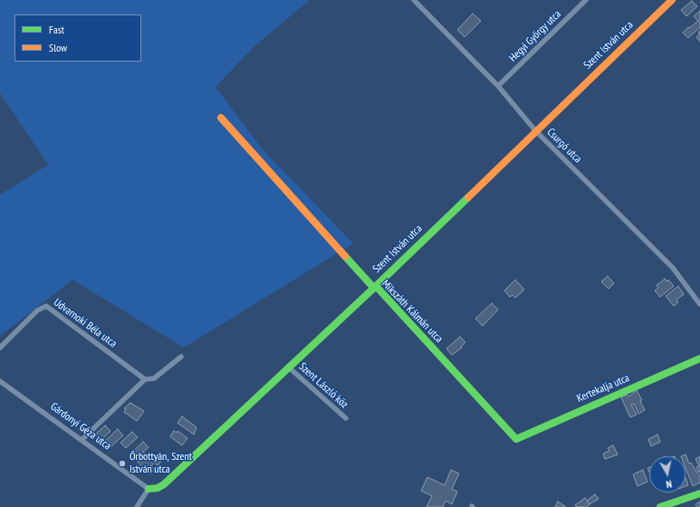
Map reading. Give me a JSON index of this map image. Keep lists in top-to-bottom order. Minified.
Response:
{"streets":{"street":["Hegyi György utca","Szent István utca","Csurgó utca","Mikszáth Kálmán utca","Udvarnoki Béla utca","Szent László köz","Kertekalja utca","Gárdonyi Géza utca"]},"crossings":[["Hegyi György utca","Csurgó utca"],["Szent István utca","Csurgó utca"],["Szent István utca","Mikszáth Kálmán utca"],["Szent István utca","Szent László köz"],["Szent István utca","Gárdonyi Géza utca"],["Mikszáth Kálmán utca","Kertekalja utca"]],"places":["Őrbottyán, Szent István utca"],"legend":["Fast","Slow"],"north":"bottom"}
